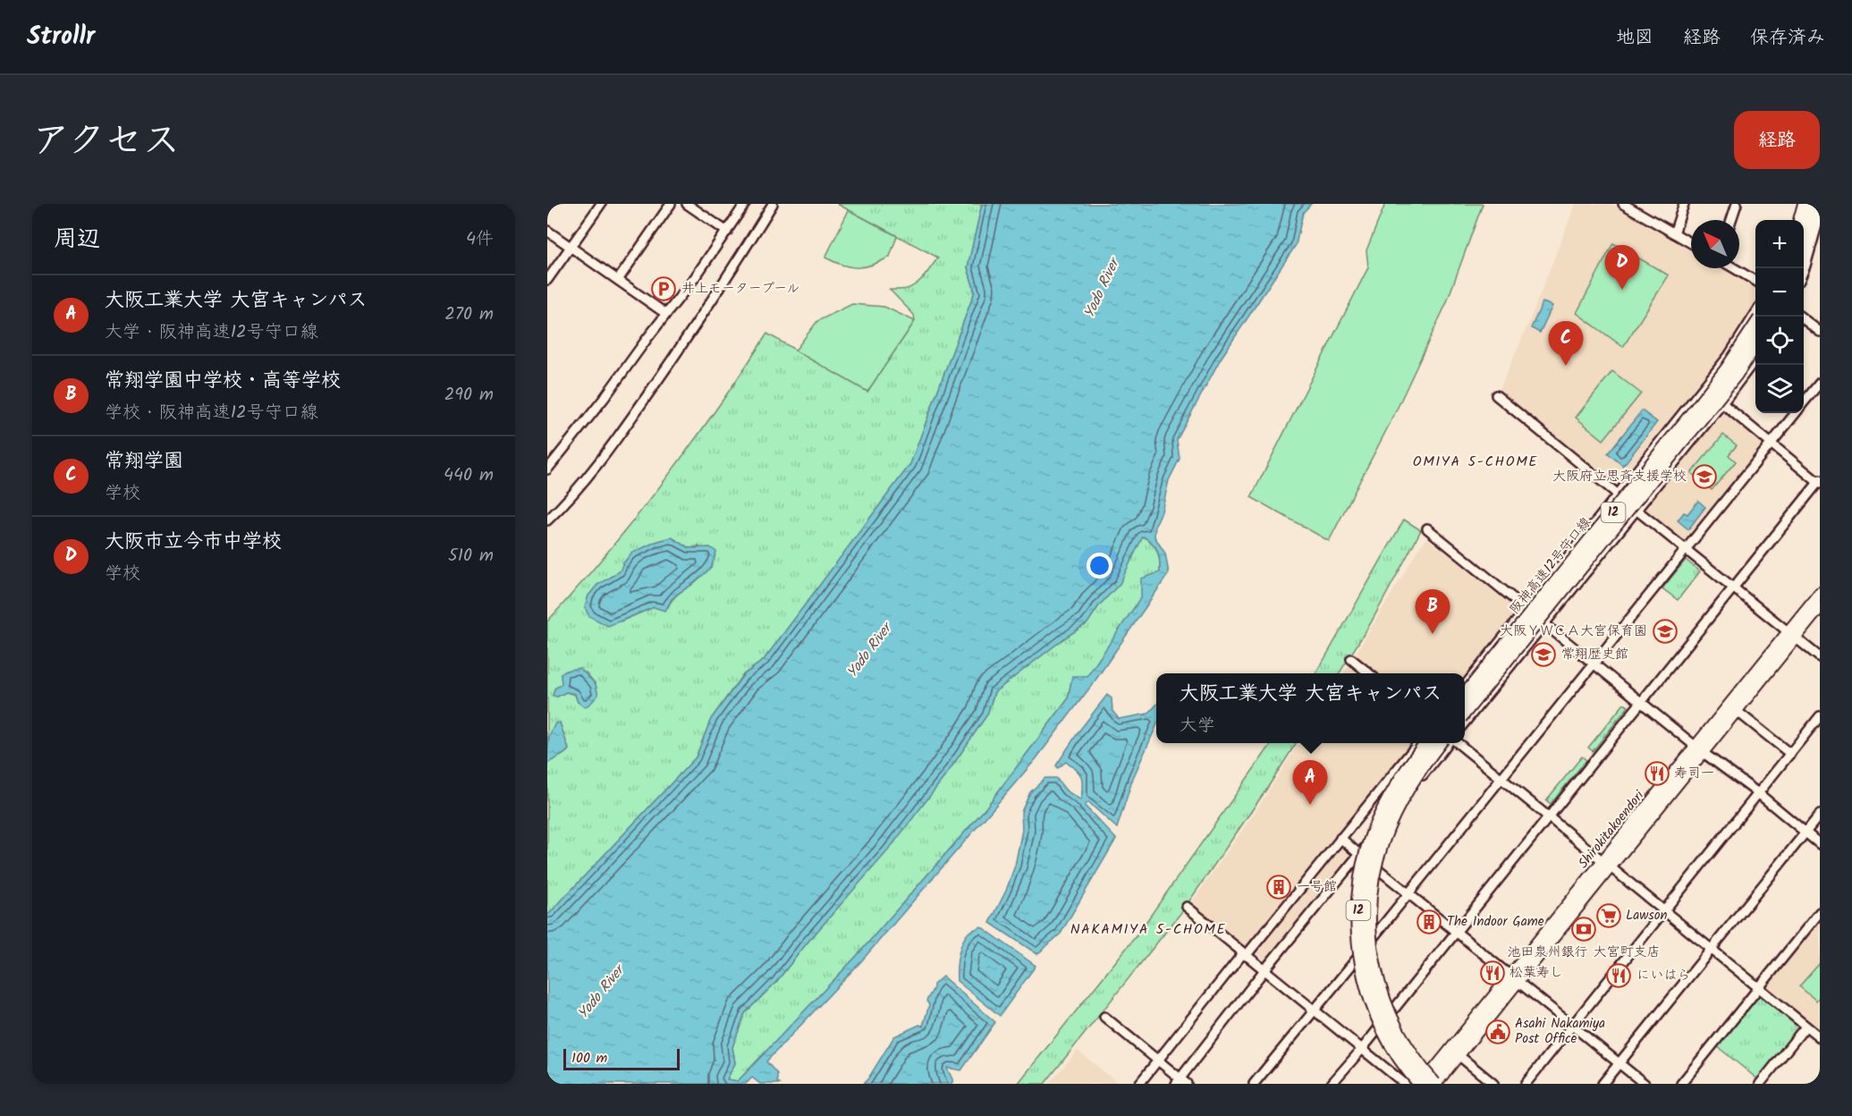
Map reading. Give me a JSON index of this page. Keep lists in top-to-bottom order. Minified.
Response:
{"streets":{"highway":["12","阪神高速12号守口線"],"main road":["Shirokitakoendori"]},"crossings":[["12","Shirokitakoendori"]],"districts":["OMIYA 5-CHOME","NAKAMIYA 5-CHOME"],"water":["Yodo River"],"places":{"parking":["井上モータープール"],"school or university":["大阪府立思斉支援学校","大阪ＹＷＣＡ大宮保育園","常翔歴史館"],"restaurant":["寿司一","松葉寿し","にいはら"],"building":["一号館","The Indoor Game"],"supermarket":["Lawson"],"bank":["池田泉州銀行 大宮町支店"],"public building":["Asahi Nakamiya Post Office"]},"scale_bar":"100 m","north":"top left","page":{"header":"Strollr","nav":["地図","経路","保存済み"],"title":"アクセス","buttons":"経路","heading":["周辺","4件"],"map_buttons":["+","−"],"pins":["D","C","B","A"],"list":[{"mark":"A","name":"大阪工業大学 大宮キャンパス","note":"大学 · 阪神高速12号守口線","value":"270 m"},{"mark":"B","name":"常翔学園中学校・高等学校","note":"学校 · 阪神高速12号守口線","value":"290 m"},{"mark":"C","name":"常翔学園","note":"学校","value":"440 m"},{"mark":"D","name":"大阪市立今市中学校","note":"学校","value":"510 m"}],"popup":["大阪工業大学 大宮キャンパス","大学"],"scale":"100 m"}}
